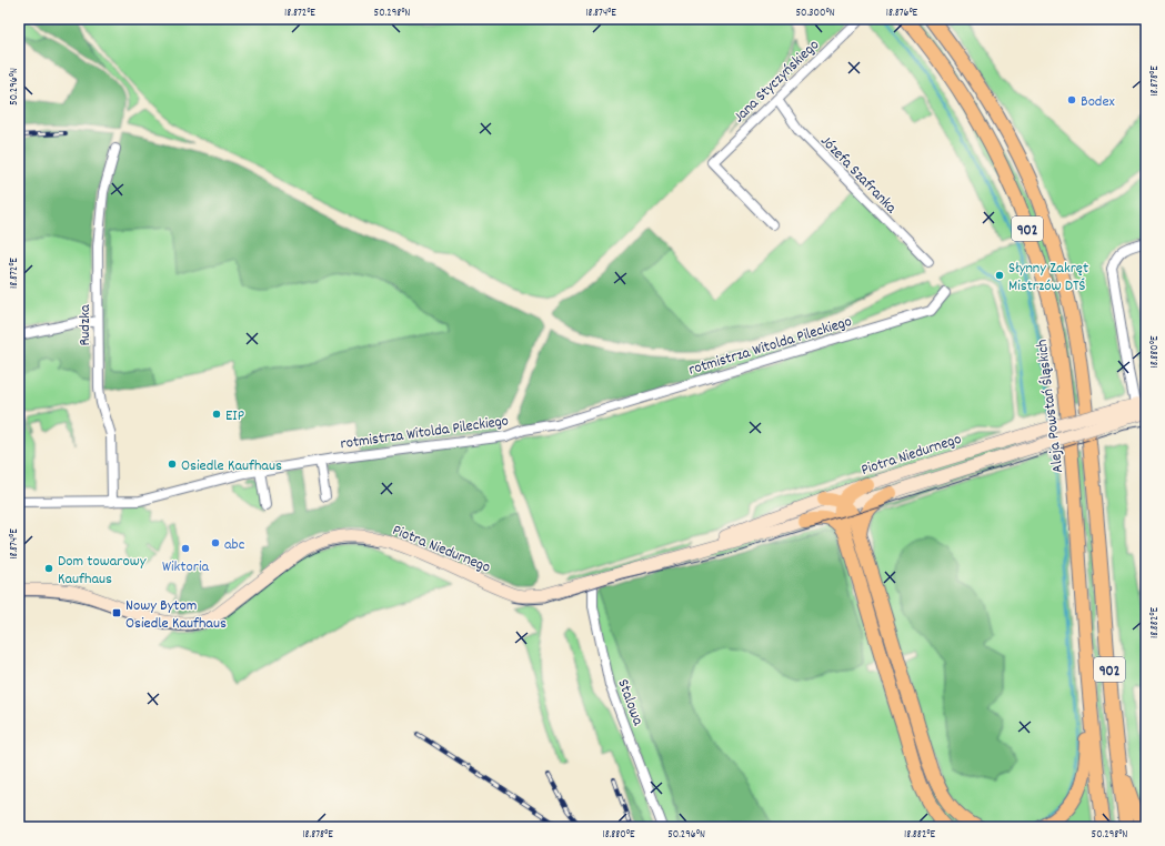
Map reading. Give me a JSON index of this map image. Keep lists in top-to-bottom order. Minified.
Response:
{"streets":{"main road":["902","Aleja Powstań Śląskich"],"street":["Jana Styczyńskiego","Józefa Szafranka","Rudzka","rotmistrza Witolda Pileckiego","Piotra Niedurnego","Stalowa"]},"crossings":[["Jana Styczyńskiego","Józefa Szafranka"],["Rudzka","rotmistrza Witolda Pileckiego"],["Piotra Niedurnego","Stalowa"]],"places":{"other":["Bodex","Słynny Zakręt Mistrzów DTŚ","EIP","Osiedle Kaufhaus","abc","Wiktoria","Dom towarowy Kaufhaus"],"transit":["Nowy Bytom Osiedle Kaufhaus"]},"coordinates":["18.872°E","50.298°N","18.874°E","50.300°N","18.876°E","18.878°E","50.296°N","18.880°E","18.882°E"]}
